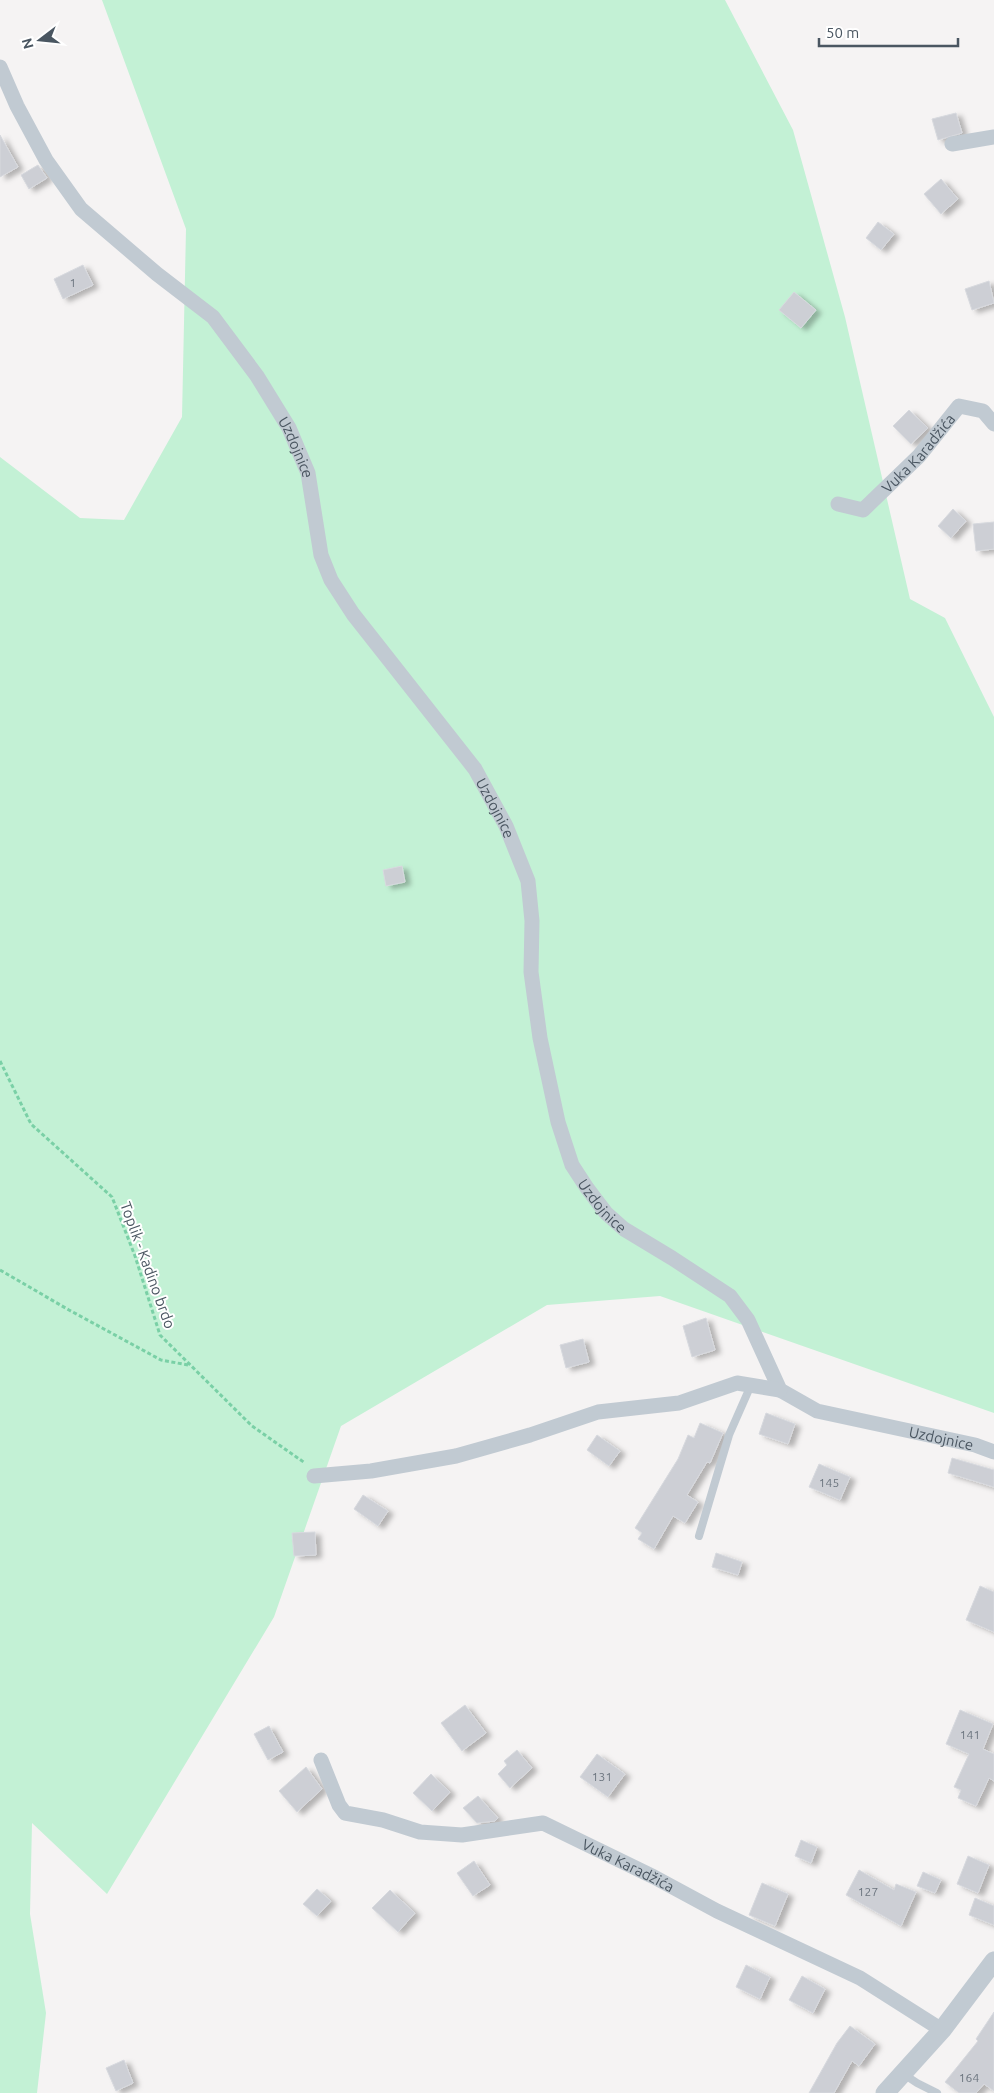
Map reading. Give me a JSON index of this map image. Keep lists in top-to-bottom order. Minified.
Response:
{"streets":{"street":["Uzdojnice","Vuka Karadžića"],"path":["Toplik - Kadino brdo"]},"house_numbers":["1","145","141","131","127","164"],"scale_bar":"50 m","north":"left"}
